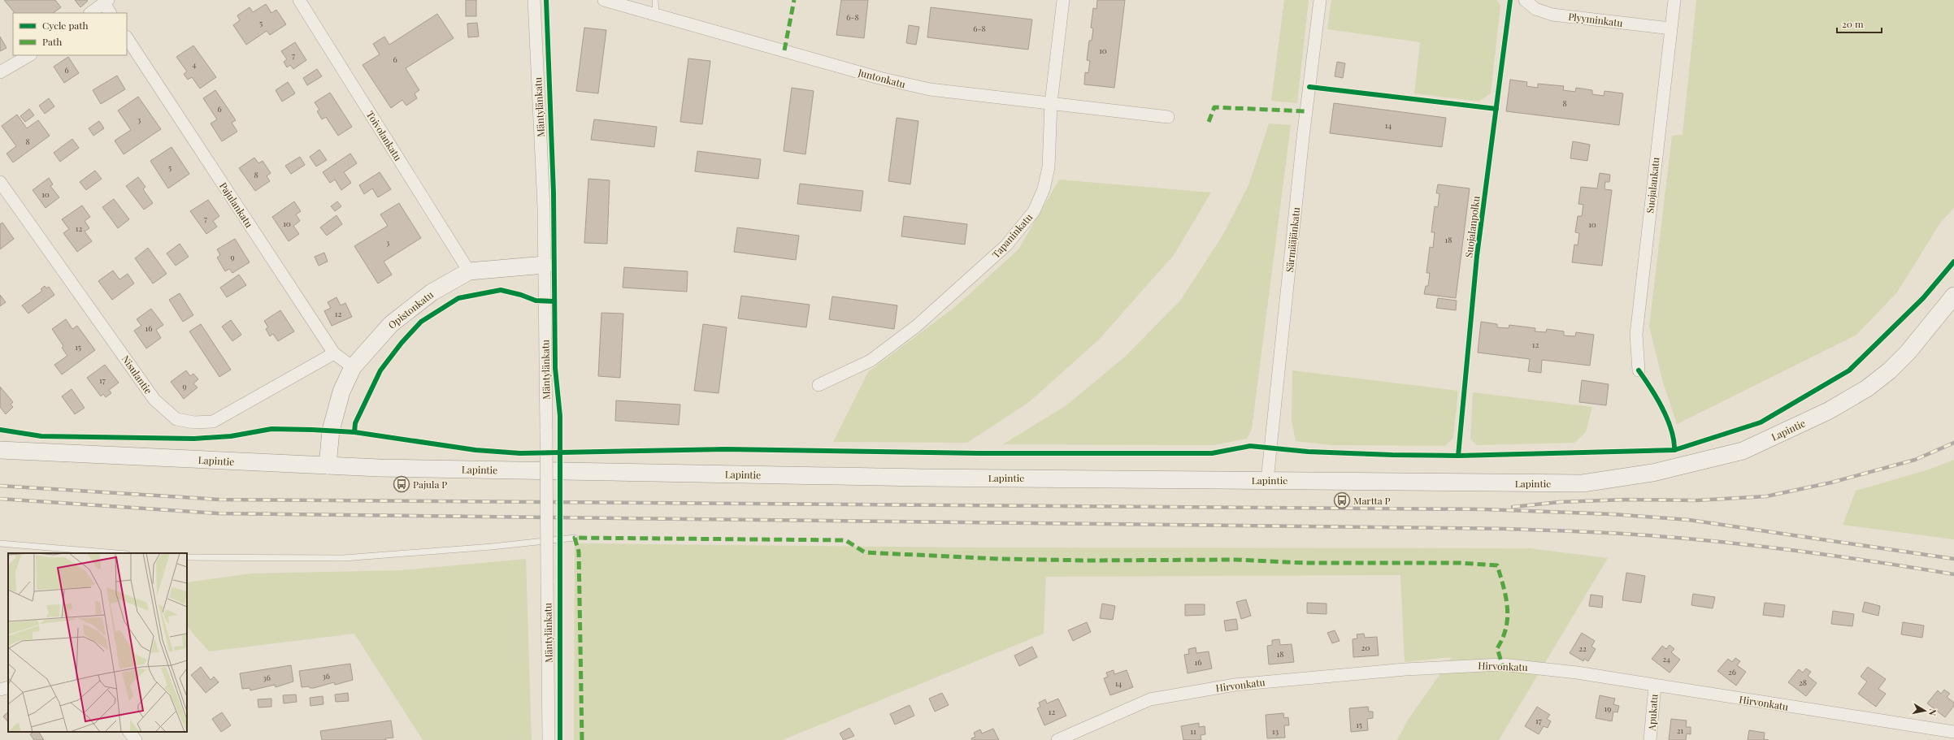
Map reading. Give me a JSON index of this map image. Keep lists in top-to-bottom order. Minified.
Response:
{"streets":{"main road":["Opistonkatu","Lapintie"],"street":["Plyyminkatu","Juntonkatu","Mäntylänkatu","Toivolankatu","Suojalankatu","Pajulankatu","Tapaninkatu","Särmääjänkatu","Nisulantie","Hirvonkatu","Apukatu"],"cycle path":["Suojalanpolku"]},"crossings":[["Plyyminkatu","Suojalankatu"],["Juntonkatu","Tapaninkatu"],["Mäntylänkatu","Opistonkatu"],["Toivolankatu","Opistonkatu"],["Pajulankatu","Opistonkatu"],["Pajulankatu","Nisulantie"],["Särmääjänkatu","Lapintie"],["Opistonkatu","Lapintie"],["Hirvonkatu","Apukatu"]],"places":{"bus stop":["Pajula P","Martta P"]},"house_numbers":["6-8","5","6-8","10","7","6","4","6","8","6","3","14","8","5","8","10","7","10","10","12","18","3","9","12","16","12","15","17","9","20","22","18","24","16","26","36","36","28","14","19","12","17","15","21","11","13"],"legend":["Cycle path","Path"],"scale_bar":"20 m","north":"right"}
